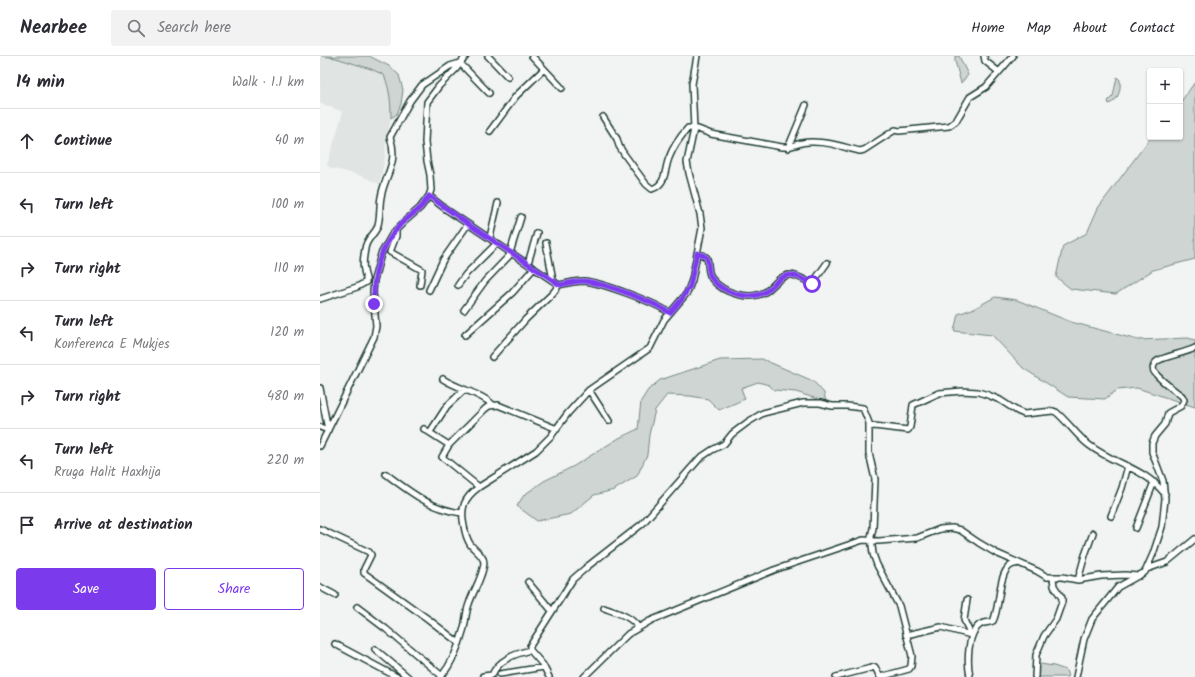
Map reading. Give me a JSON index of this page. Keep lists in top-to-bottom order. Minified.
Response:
{"page":{"header":"Nearbee","search":"Search here","nav":["Home","Map","About","Contact"],"heading":["14 min","Walk · 1.1 km"],"map_buttons":["+","−"],"list":[["Continue","40 m"],["Turn left","100 m"],["Turn right","110 m"],["Turn left","Konferenca E Mukjes","120 m"],["Turn right","480 m"],["Turn left","Rruga Halit Haxhija","220 m"],"Arrive at destination"],"buttons":["Save","Share"]}}
